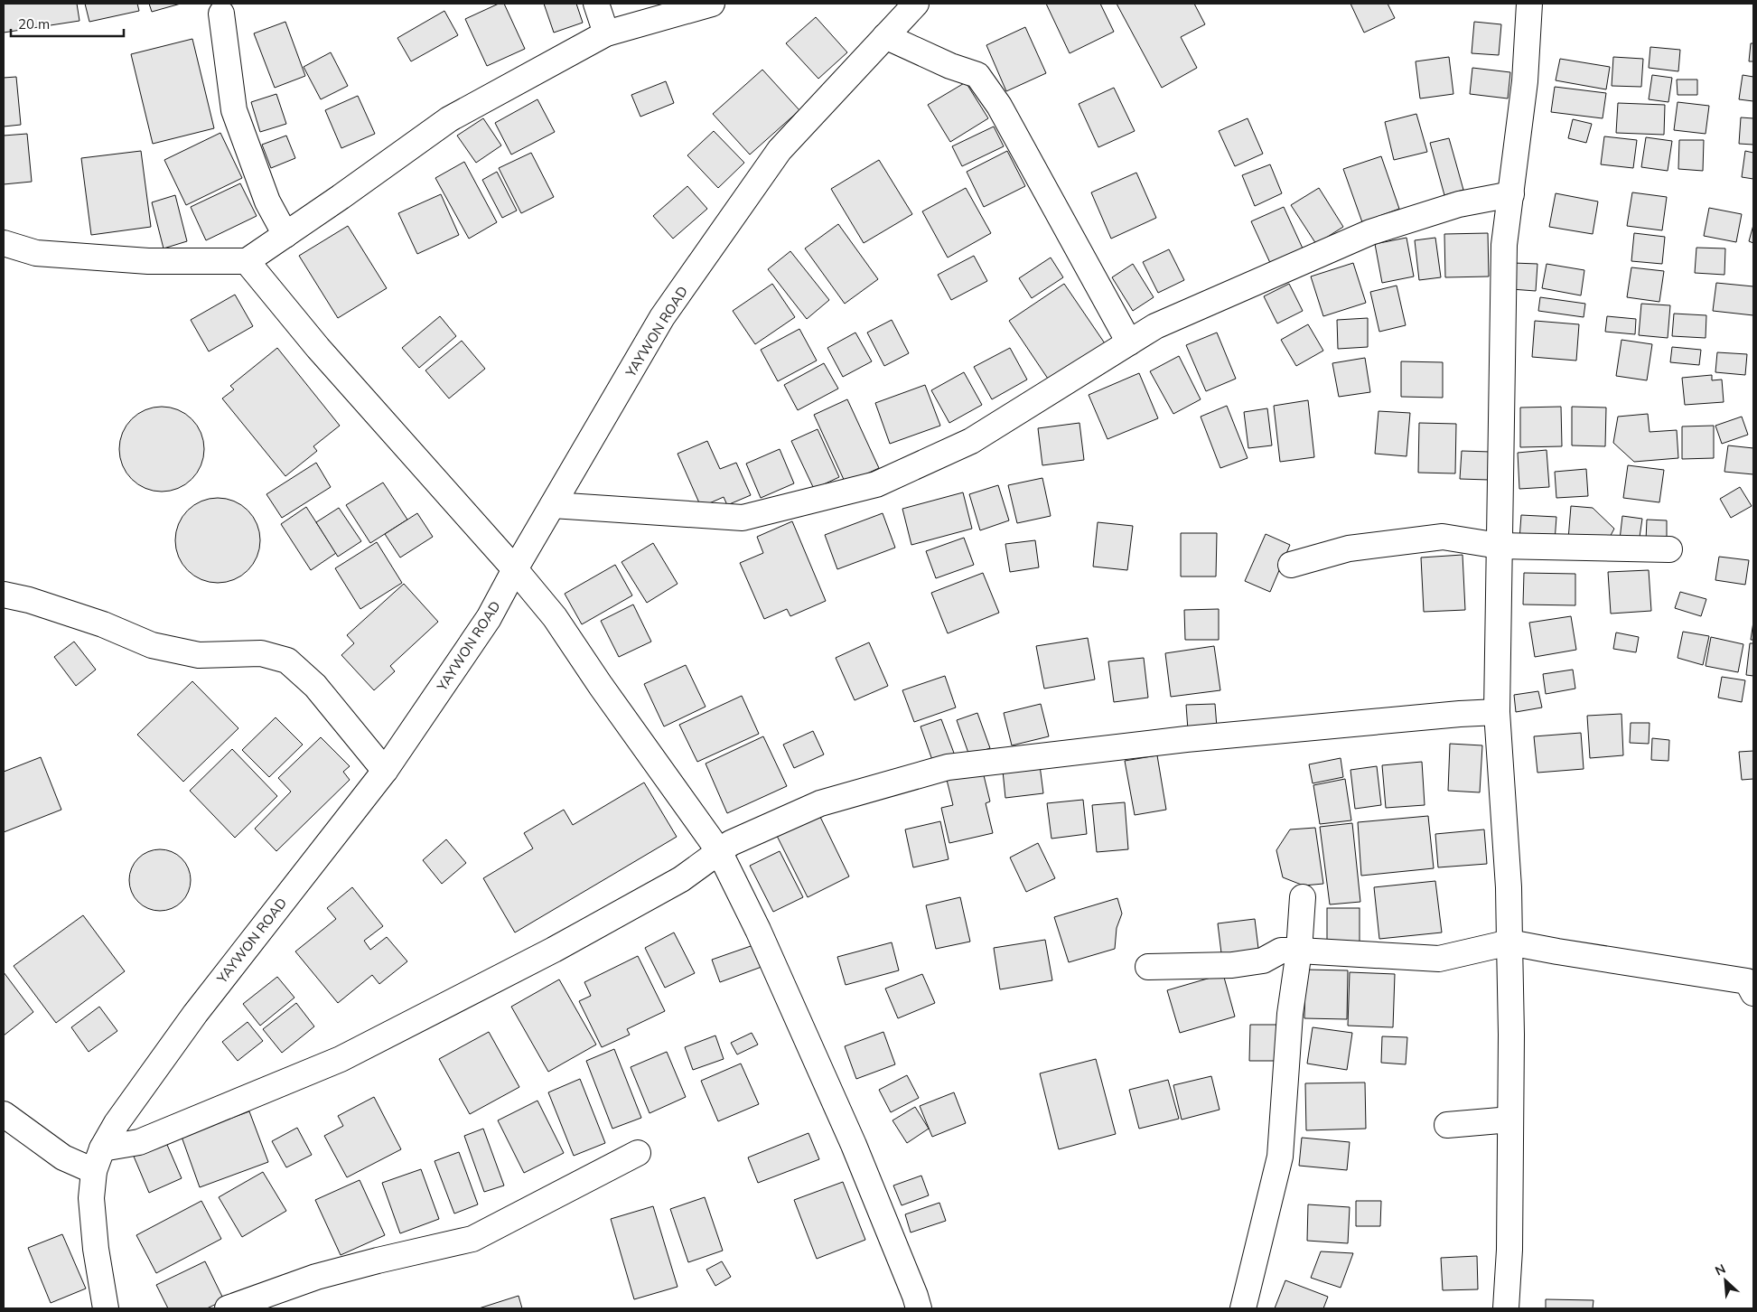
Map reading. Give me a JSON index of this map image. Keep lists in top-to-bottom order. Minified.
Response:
{"streets":{"street":["YAYWON ROAD"]},"scale_bar":"20 m","north":"top left"}
